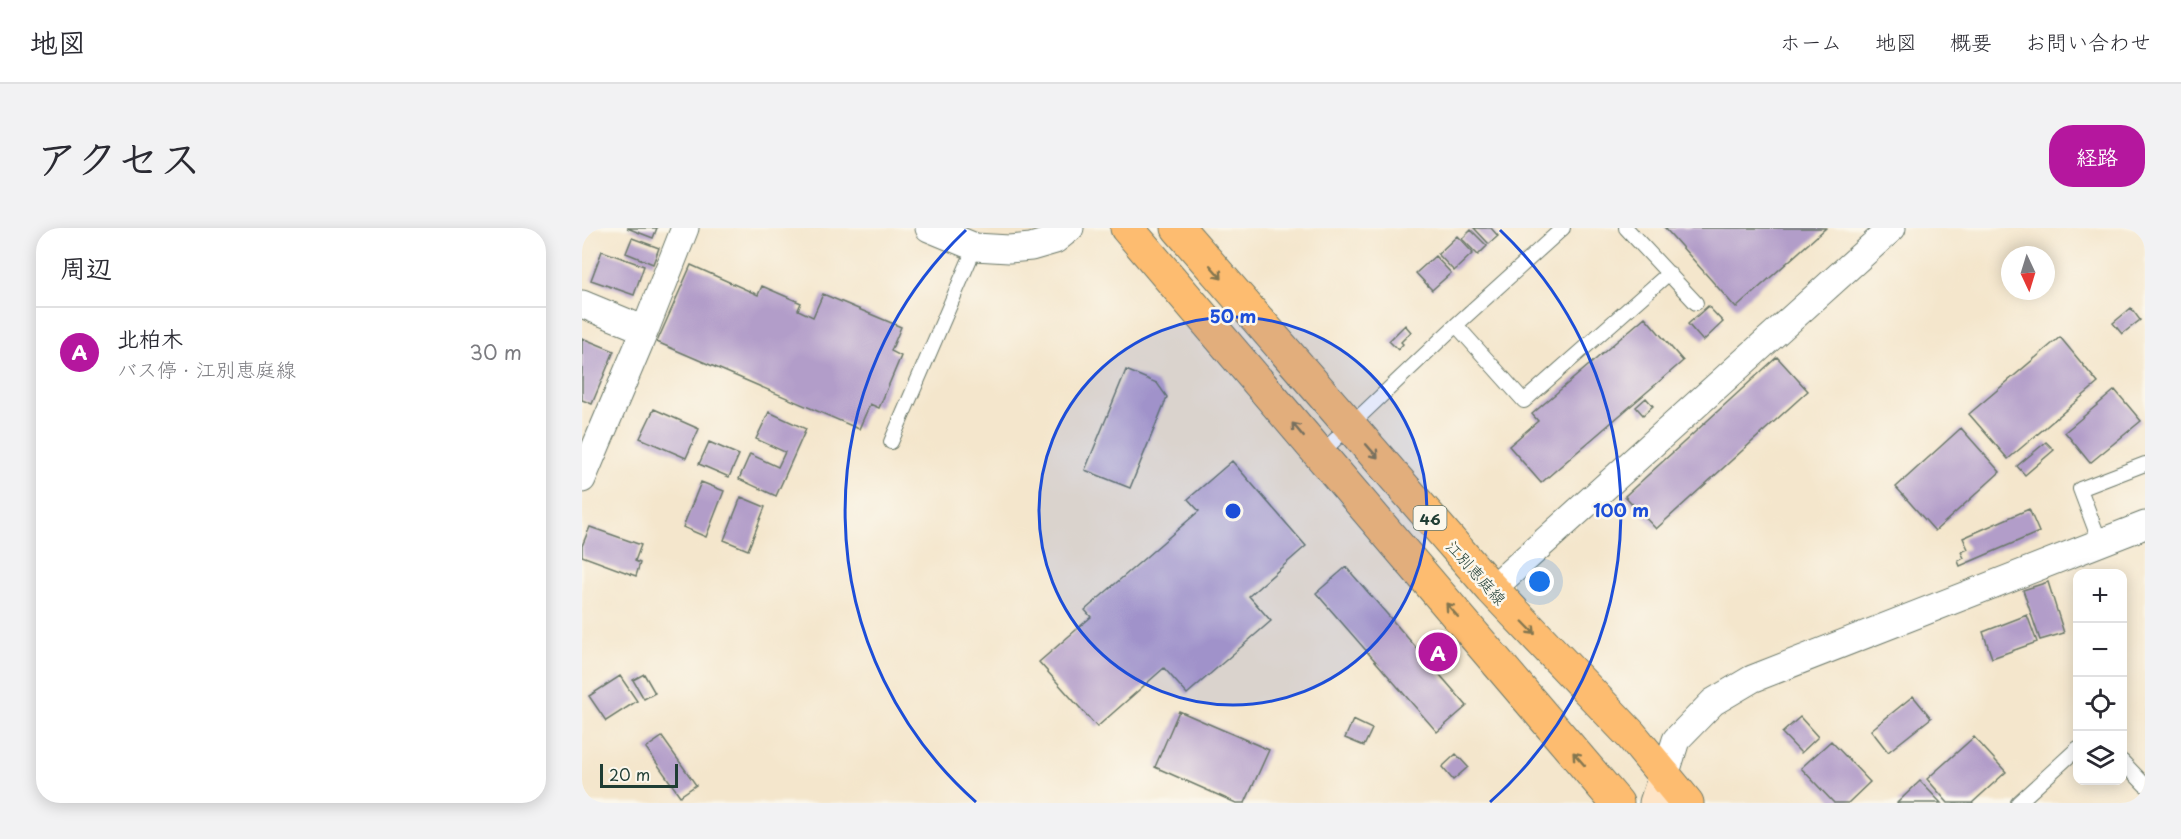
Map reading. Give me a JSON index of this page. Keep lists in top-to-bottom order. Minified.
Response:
{"streets":{"main road":["46","江別恵庭線"]},"scale_bar":"20 m","north":"bottom","page":{"header":"地図","nav":["ホーム","地図","概要","お問い合わせ"],"title":"アクセス","buttons":"経路","heading":"周辺","list":[{"mark":"A","name":"北柏木","note":"バス停 · 江別恵庭線","value":"30 m"}],"map_buttons":["+","−"],"pins":"A","scale":"20 m"},"rings":["50 m","100 m"]}
